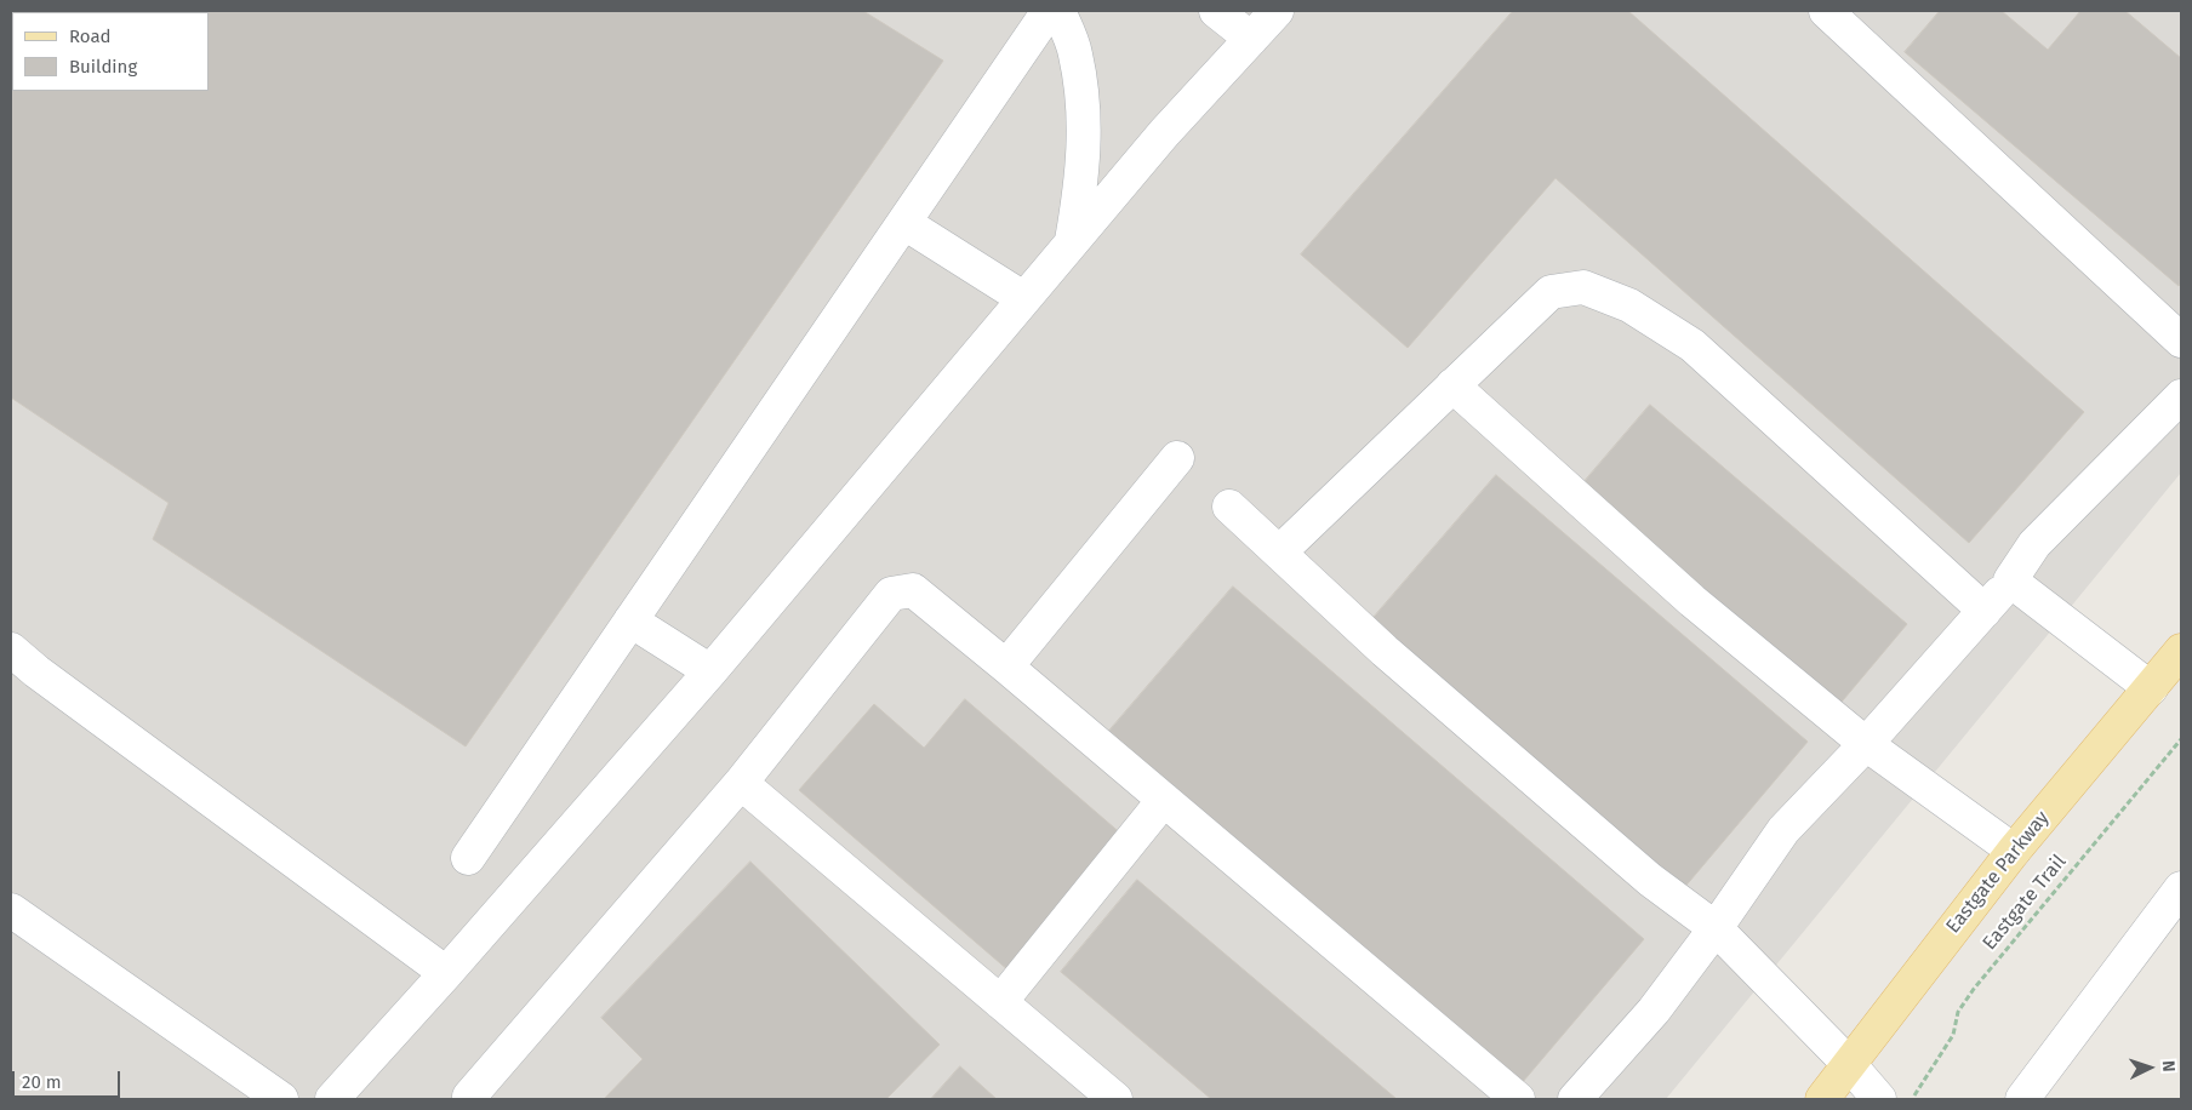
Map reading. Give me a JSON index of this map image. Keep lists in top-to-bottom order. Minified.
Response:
{"streets":{"main road":["Eastgate Parkway"],"path":["Eastgate Trail"]},"legend":["Road","Building"],"scale_bar":"20 m","north":"right"}
